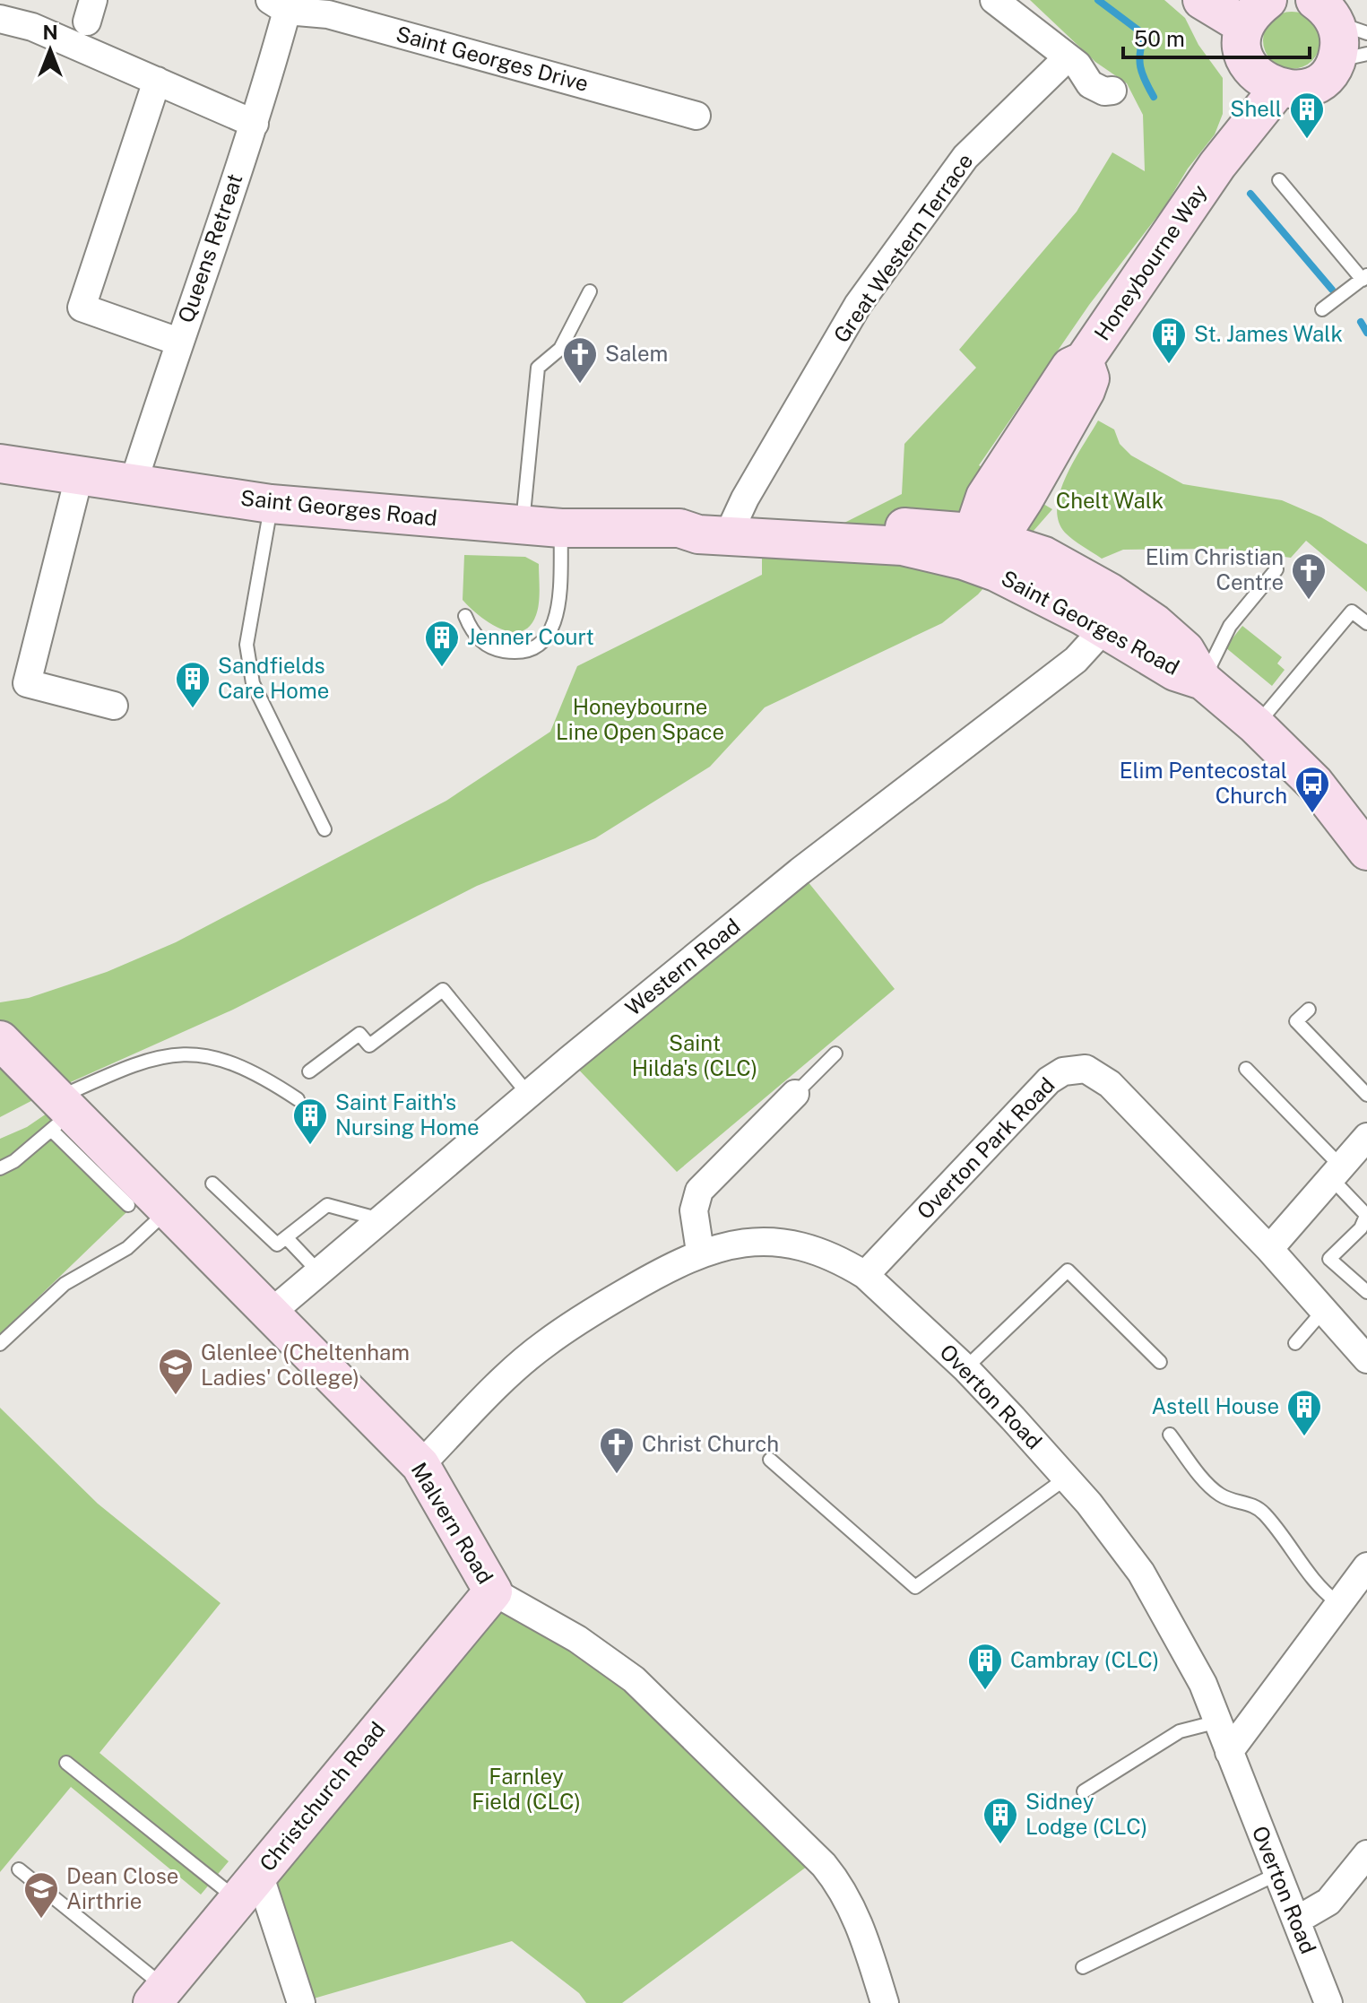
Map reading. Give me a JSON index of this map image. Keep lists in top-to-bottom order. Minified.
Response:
{"streets":{"street":["Saint Georges Drive","Queens Retreat","Great Western Terrace","Honeybourne Way","Saint Georges Road","Western Road","Overton Park Road","Overton Road","Malvern Road","Christchurch Road"]},"crossings":[["Saint Georges Drive","Queens Retreat"],["Queens Retreat","Saint Georges Road"],["Great Western Terrace","Saint Georges Road"],["Honeybourne Way","Saint Georges Road"],["Saint Georges Road","Western Road"],["Western Road","Malvern Road"],["Overton Park Road","Overton Road"],["Overton Road","Malvern Road"],["Malvern Road","Christchurch Road"]],"parks":["Chelt Walk","Honeybourne Line Open Space","Saint Hilda's (CLC)","Farnley Field (CLC)"],"places":{"building":["Shell","St. James Walk","Jenner Court","Sandfields Care Home","Saint Faith's Nursing Home","Astell House","Cambray (CLC)","Sidney Lodge (CLC)"],"church":["Salem","Elim Christian Centre","Christ Church"],"bus stop":["Elim Pentecostal Church"],"school or university":["Glenlee (Cheltenham Ladies' College)","Dean Close Airthrie"]},"scale_bar":"50 m","north":"top"}
